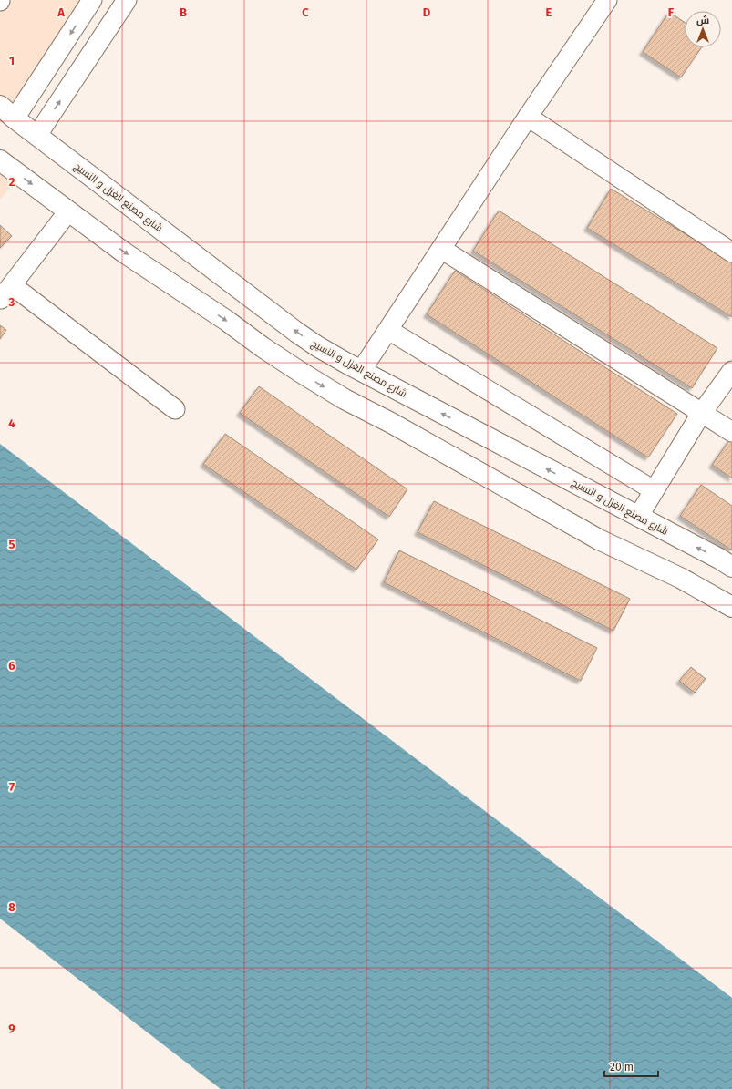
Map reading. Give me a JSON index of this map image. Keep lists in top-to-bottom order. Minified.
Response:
{"streets":{"main road":["شارع مصنع الغزل و النسيج"]},"scale_bar":"20 m","north":"top","grid":{"columns":["A","B","C","D","E","F"],"rows":["1","2","3","4","5","6","7","8","9"]}}
